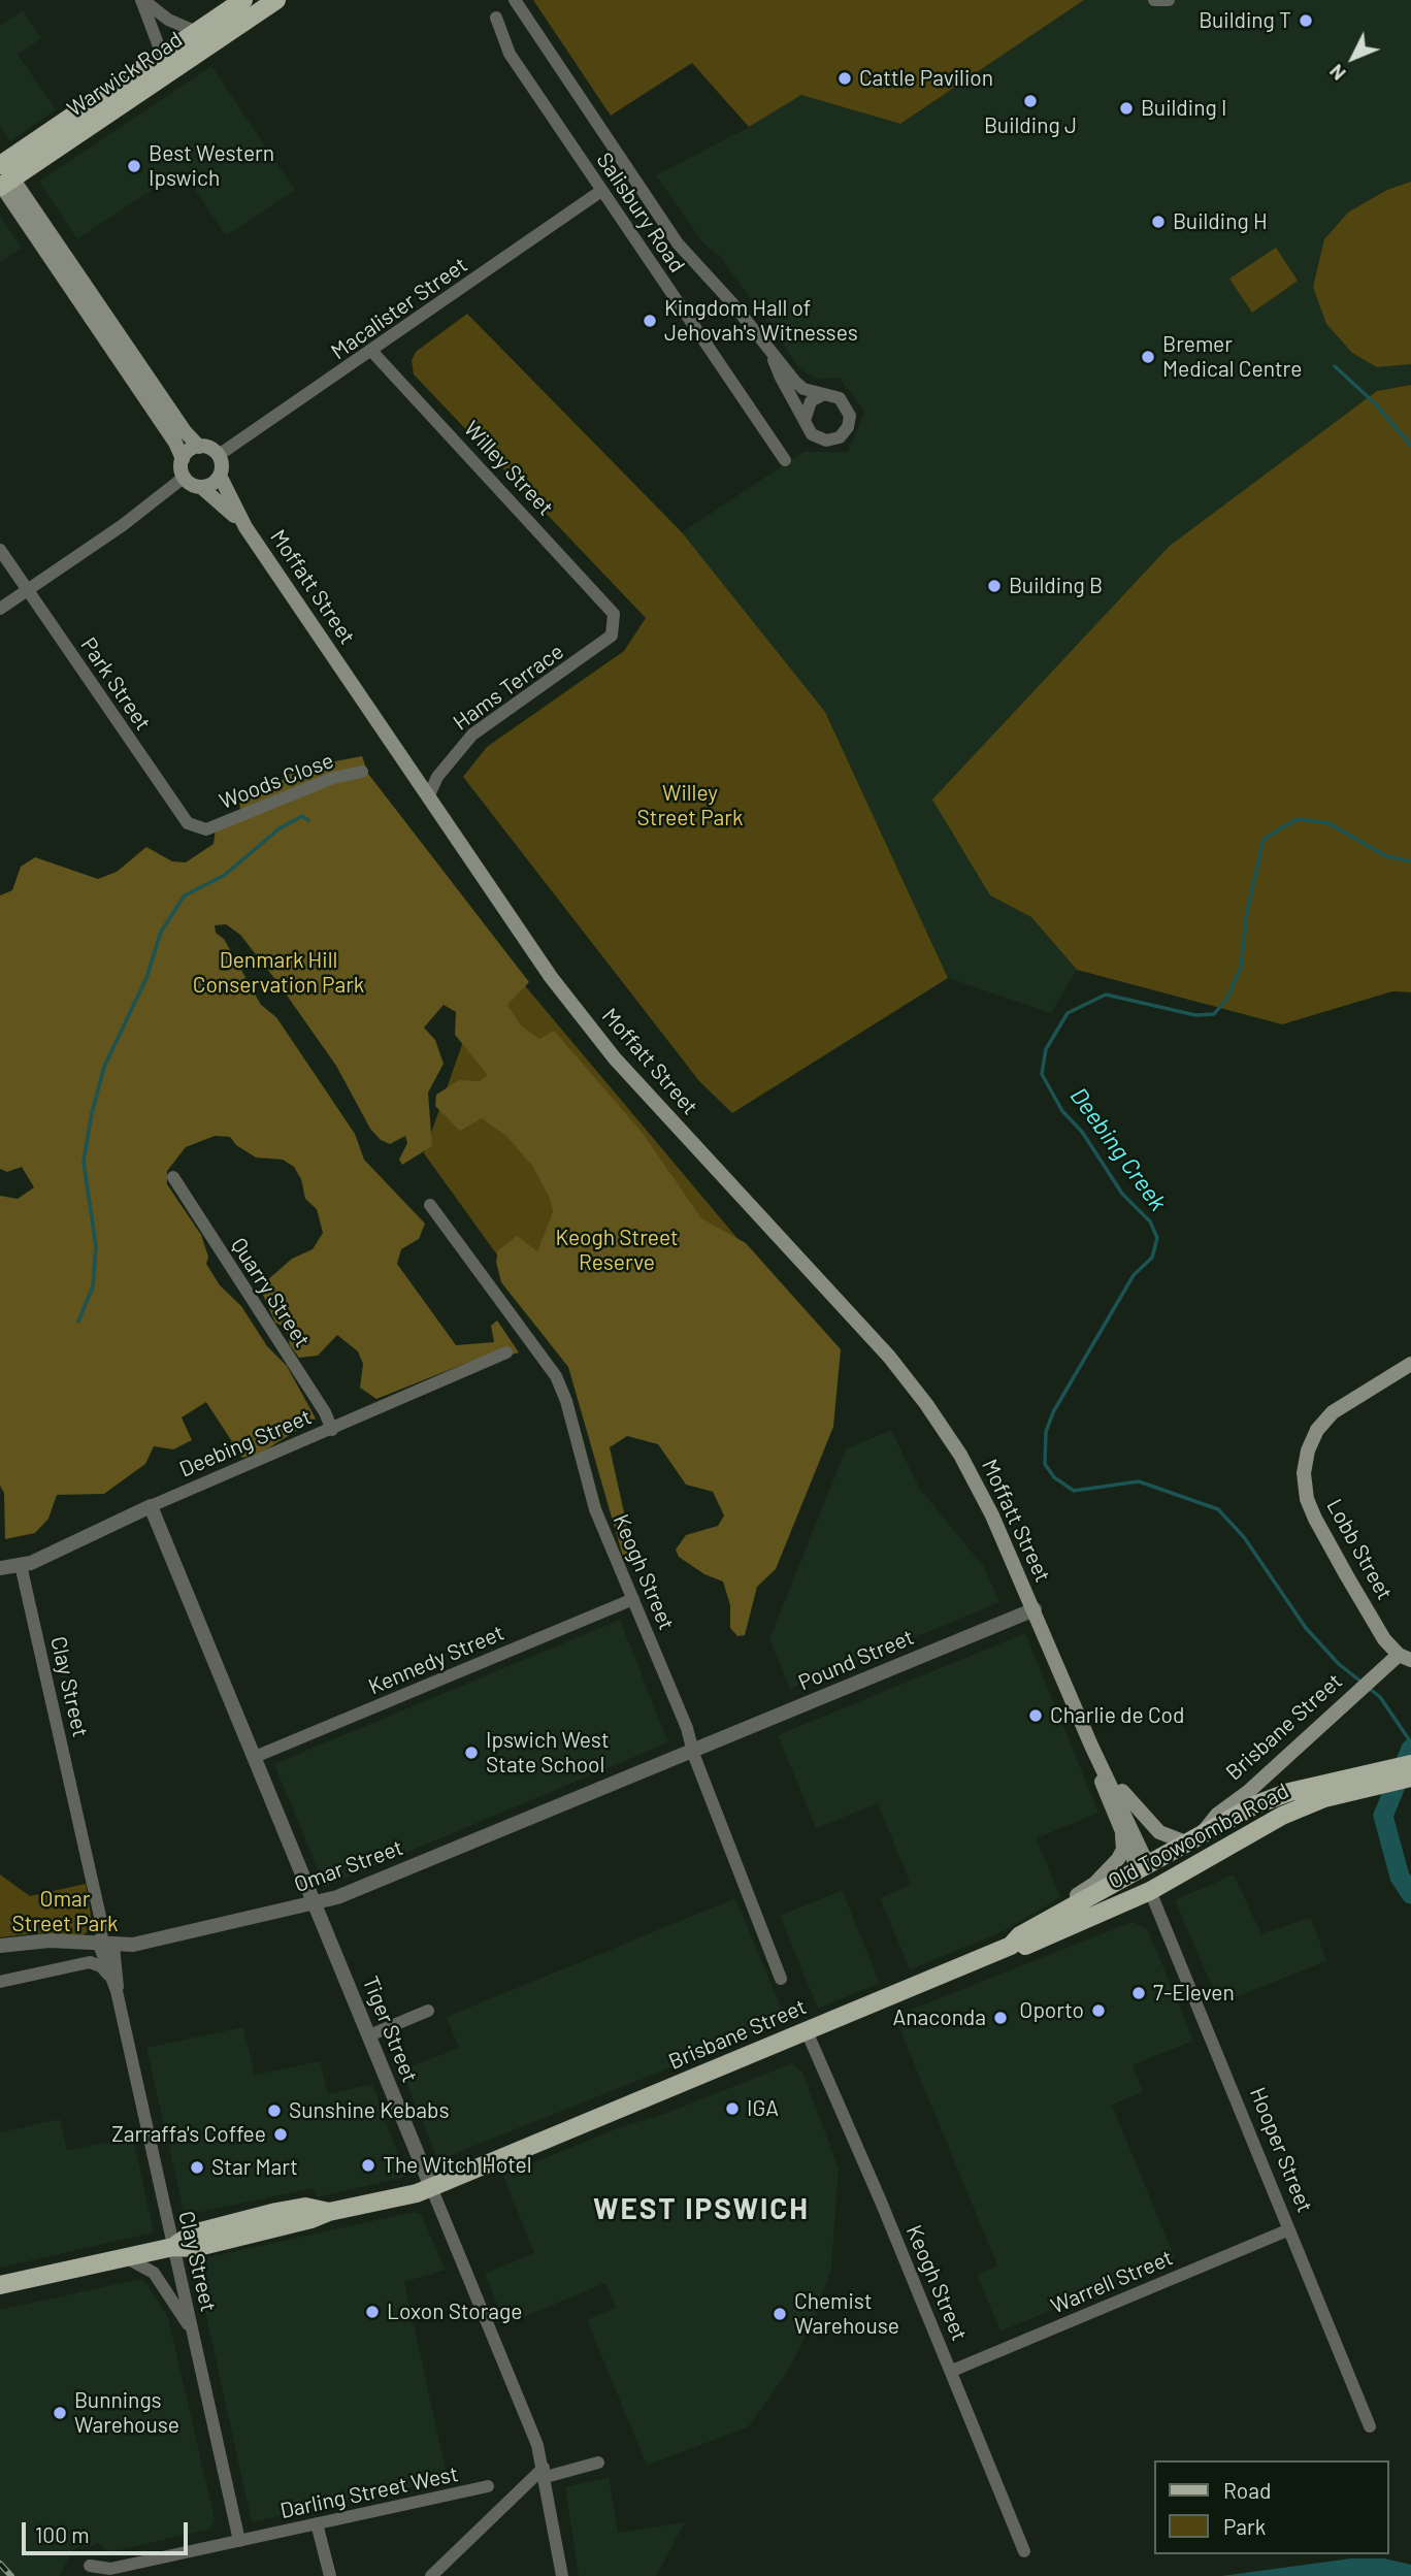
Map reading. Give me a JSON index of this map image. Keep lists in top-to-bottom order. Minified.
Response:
{"streets":{"main road":["Warwick Road","Moffatt Street","Lobb Street","Brisbane Street","Old Toowoomba Road","Hooper Street"],"street":["Salisbury Road","Macalister Street","Willey Street","Park Street","Hams Terrace","Woods Close","Quarry Street","Deebing Street","Keogh Street","Kennedy Street","Pound Street","Clay Street","Omar Street","Tiger Street","Warrell Street","Darling Street West"]},"crossings":[["Salisbury Road","Macalister Street"],["Macalister Street","Willey Street"],["Macalister Street","Moffatt Street"],["Willey Street","Hams Terrace"],["Moffatt Street","Hams Terrace"],["Moffatt Street","Pound Street"],["Moffatt Street","Hooper Street"],["Park Street","Woods Close"],["Quarry Street","Deebing Street"],["Deebing Street","Clay Street"],["Deebing Street","Tiger Street"],["Lobb Street","Brisbane Street"],["Keogh Street","Kennedy Street"],["Keogh Street","Pound Street"],["Keogh Street","Brisbane Street"],["Keogh Street","Omar Street"],["Keogh Street","Warrell Street"],["Kennedy Street","Tiger Street"],["Pound Street","Omar Street"],["Pound Street","Hooper Street"],["Clay Street","Brisbane Street"],["Clay Street","Omar Street"],["Clay Street","Darling Street West"],["Brisbane Street","Old Toowoomba Road"],["Brisbane Street","Tiger Street"],["Brisbane Street","Hooper Street"],["Old Toowoomba Road","Hooper Street"],["Omar Street","Tiger Street"],["Hooper Street","Warrell Street"]],"districts":["WEST IPSWICH"],"water":["Deebing Creek"],"parks":["Willey Street Park","Denmark Hill Conservation Park","Keogh Street Reserve","Omar Street Park"],"places":["Building T","Cattle Pavilion","Building J","Building I","Best Western Ipswich","Building H","Kingdom Hall of Jehovah's Witnesses","Bremer Medical Centre","Building B","Charlie de Cod","Ipswich West State School","7-Eleven","Oporto","Anaconda","IGA","Sunshine Kebabs","Zarraffa's Coffee","The Witch Hotel","Star Mart","Loxon Storage","Chemist Warehouse","Bunnings Warehouse"],"legend":["Road","Park"],"scale_bar":"100 m","north":"bottom left"}
